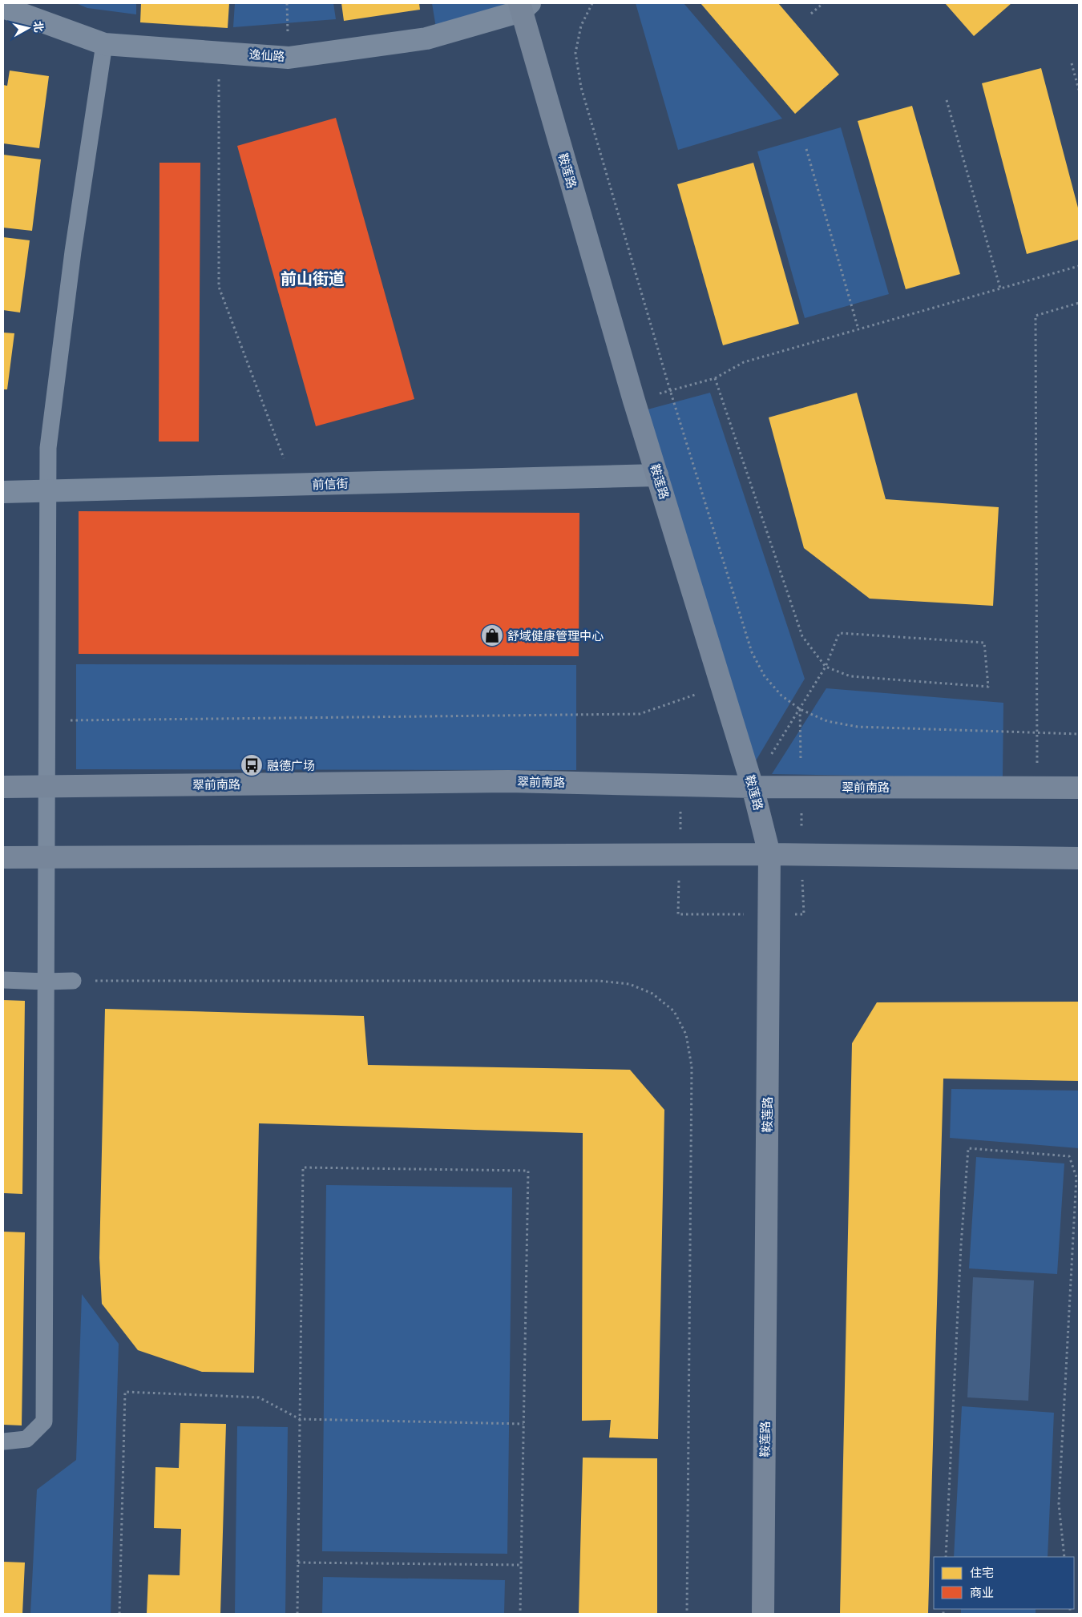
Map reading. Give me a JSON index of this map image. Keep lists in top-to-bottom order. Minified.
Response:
{"streets":{"main road":["鞍莲路","翠前南路"],"street":["逸仙路","前信街"]},"crossings":[["逸仙路","鞍莲路"],["鞍莲路","前信街"],["鞍莲路","翠前南路"]],"districts":["前山街道"],"places":{"shop":["舒域健康管理中心"],"bus stop":["融德广场"]},"legend":["住宅","商业"],"north":"right"}
